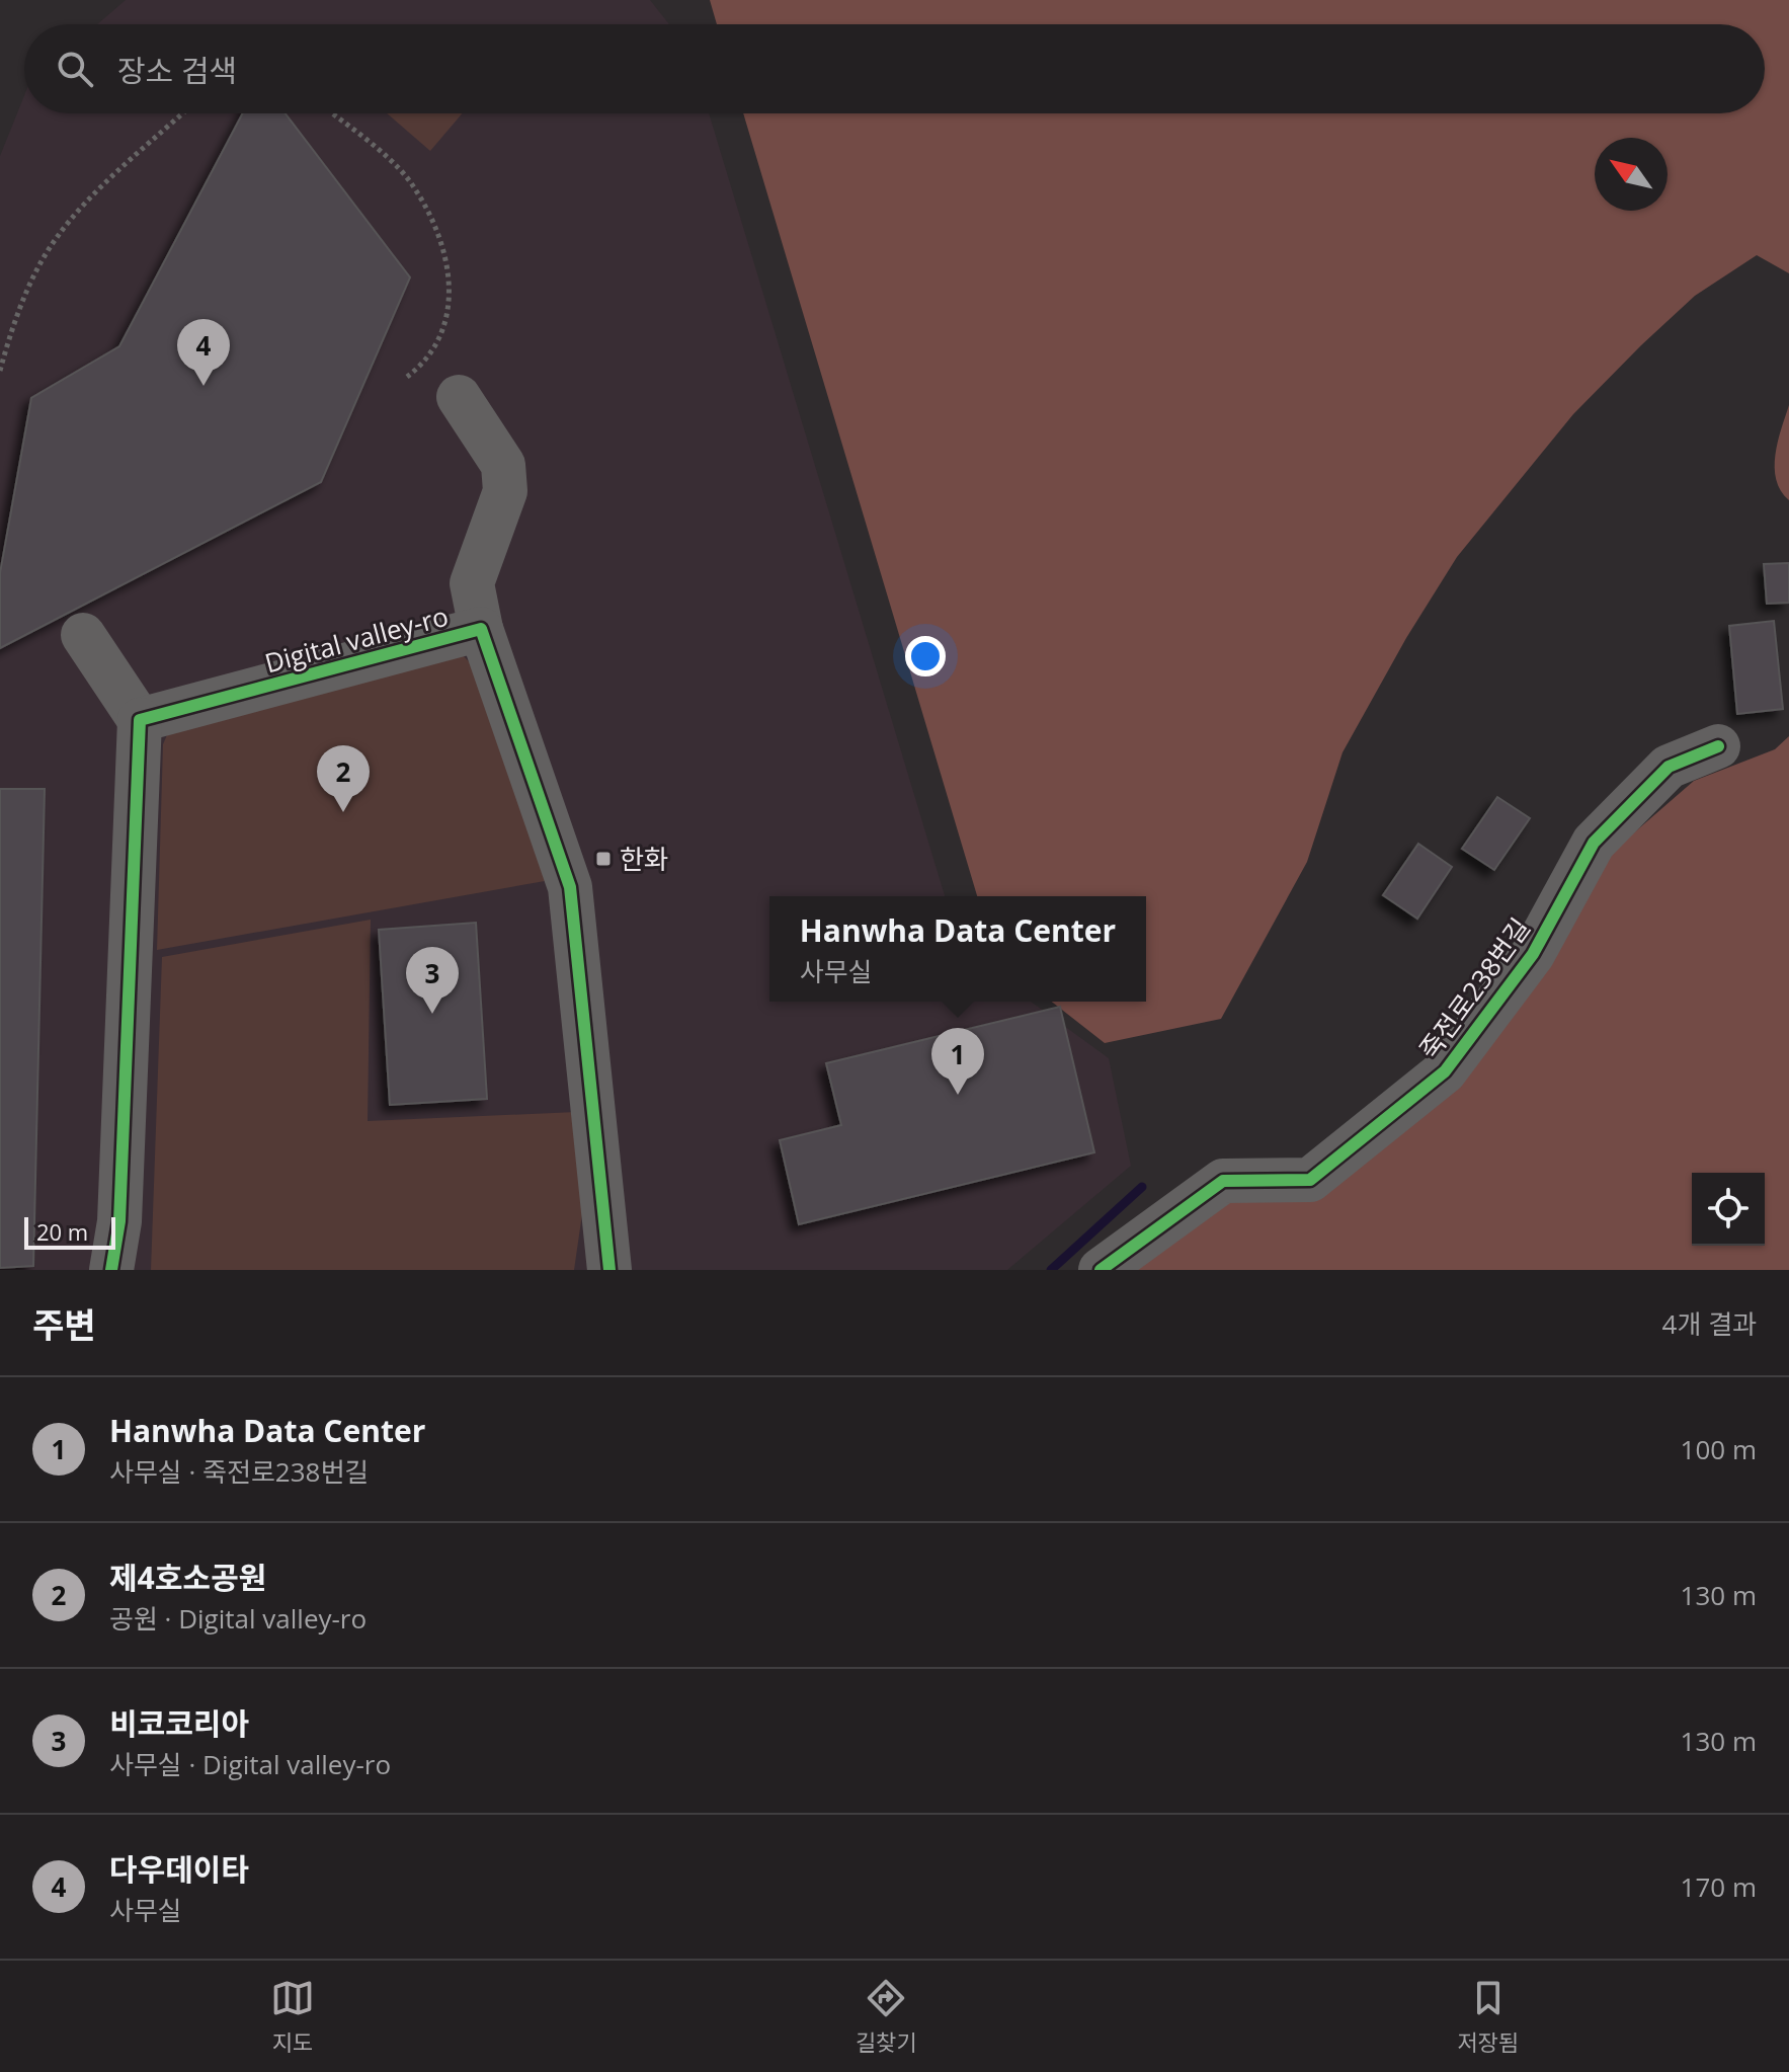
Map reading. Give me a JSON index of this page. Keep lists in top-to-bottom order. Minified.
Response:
{"streets":{"street":["Digital valley-ro","죽전로238번길"]},"places":{"transit":["한화"]},"scale_bar":"20 m","north":"top left","page":{"search":"장소 검색","pins":["4","2","3","1"],"popup":["Hanwha Data Center","사무실"],"scale":"20 m","heading":["주변","4개 결과"],"list":[{"mark":"1","name":"Hanwha Data Center","note":"사무실 · 죽전로238번길","value":"100 m"},{"mark":"2","name":"제4호소공원","note":"공원 · Digital valley-ro","value":"130 m"},{"mark":"3","name":"비코코리아","note":"사무실 · Digital valley-ro","value":"130 m"},{"mark":"4","name":"다우데이타","note":"사무실","value":"170 m"}],"nav":["지도","길찾기","저장됨"]}}
